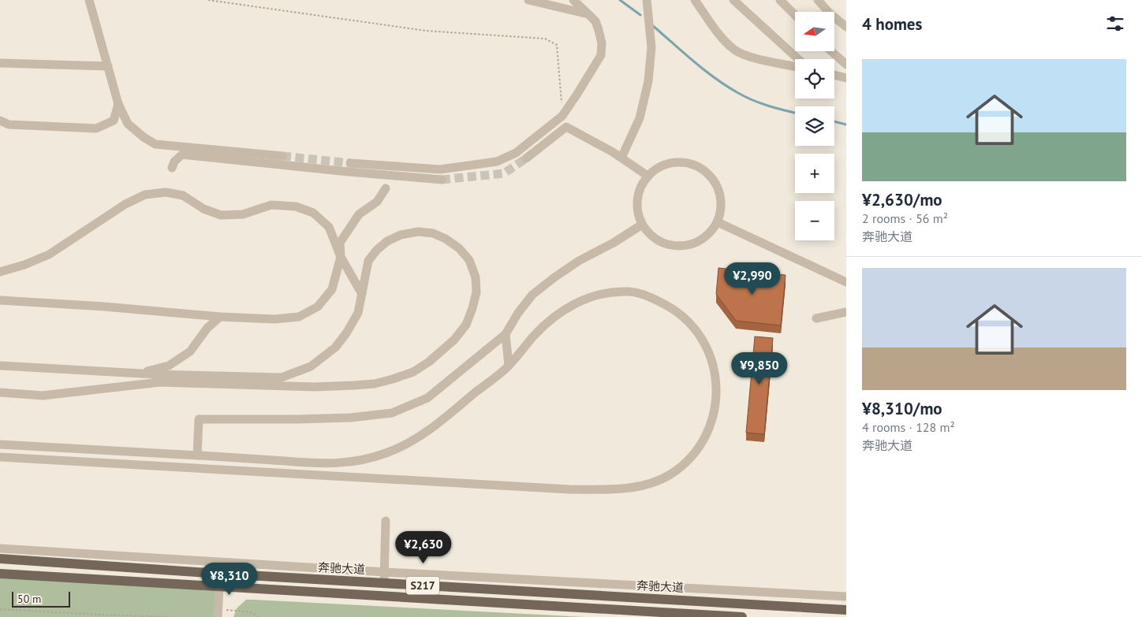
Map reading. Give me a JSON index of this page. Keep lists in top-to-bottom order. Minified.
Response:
{"streets":{"main road":["奔驰大道","S217"]},"scale_bar":"50 m","north":"left","page":{"heading":"4 homes","map_buttons":["+","−"],"list":[{"name":"¥2,630/mo","note":"2 rooms · 56 m² · 奔驰大道"},{"name":"¥8,310/mo","note":"4 rooms · 128 m² · 奔驰大道"}],"price":["¥2,990","¥9,850","¥2,630","¥8,310"],"scale":"50 m"}}
